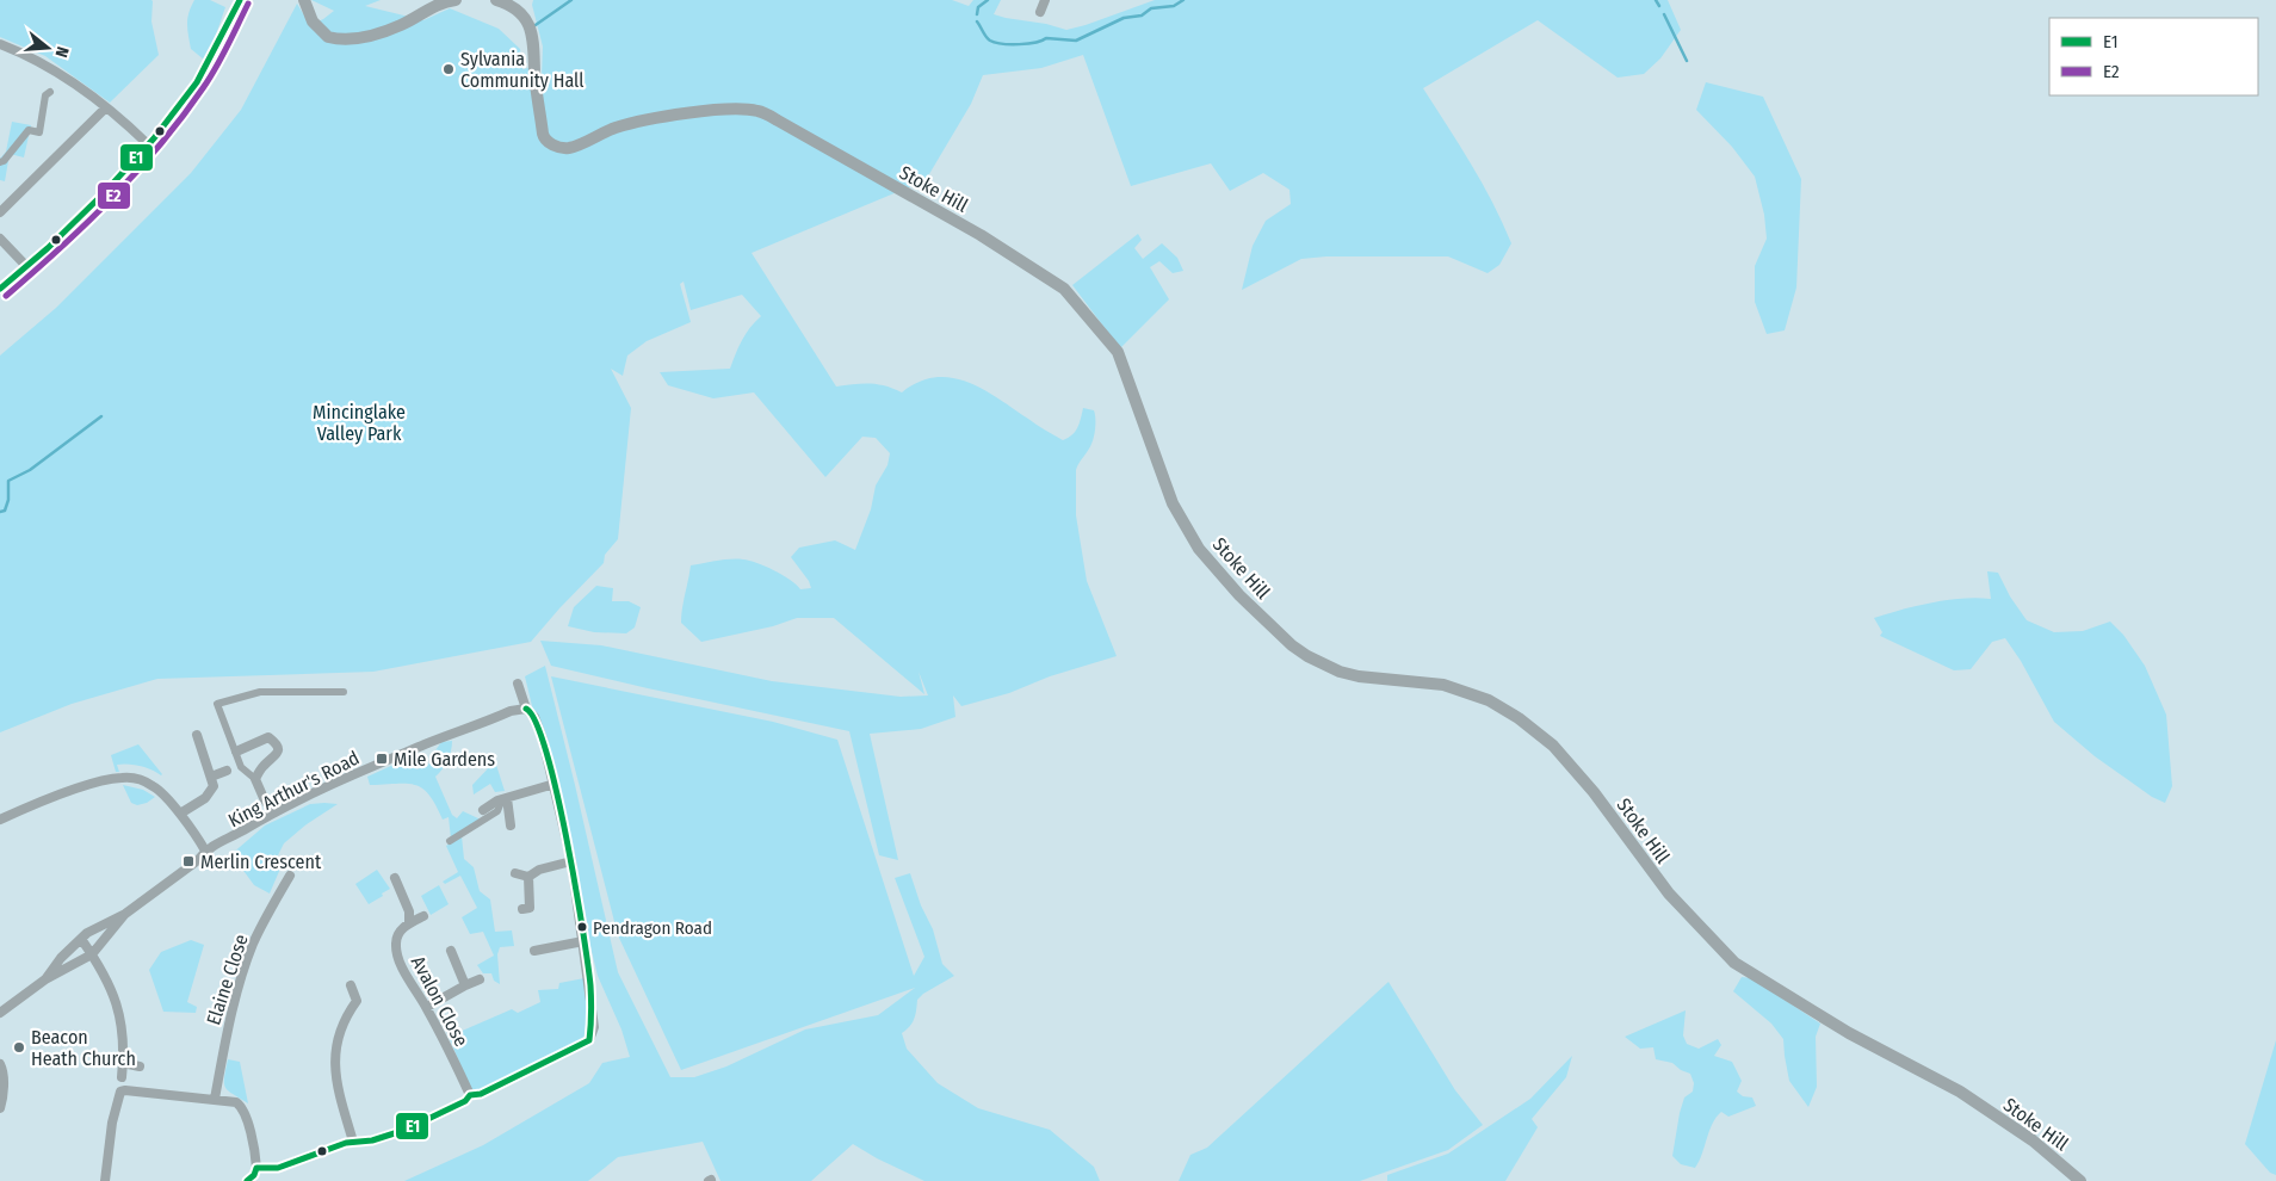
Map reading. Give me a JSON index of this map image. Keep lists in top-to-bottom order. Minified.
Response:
{"streets":{"street":["Stoke Hill","King Arthur's Road","Elaine Close","Avalon Close"]},"parks":["Mincinglake Valley Park"],"places":{"other":["Sylvania Community Hall","Pendragon Road","Beacon Heath Church"],"transit":["Mile Gardens","Merlin Crescent"]},"lines":["transit line E1","transit line E2"],"legend":["E1","E2"],"north":"right"}
